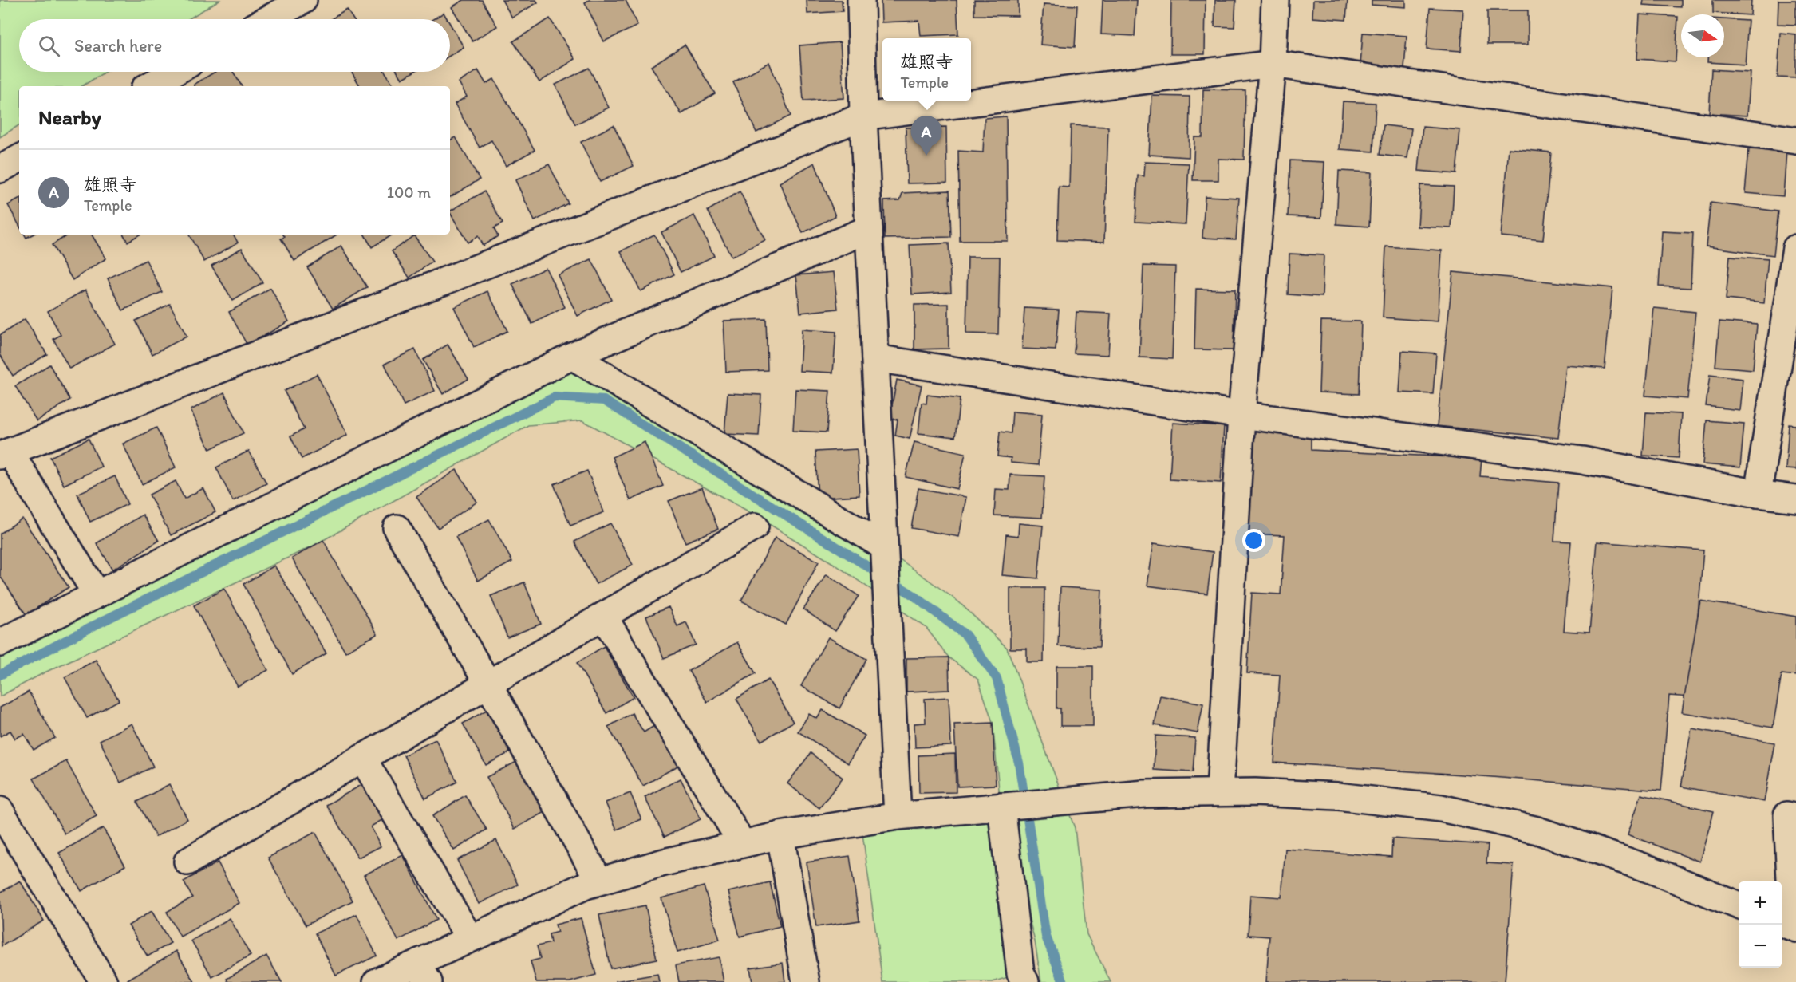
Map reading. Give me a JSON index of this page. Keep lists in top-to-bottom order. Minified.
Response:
{"north":"right","page":{"search":"Search here","popup":["雄照寺","Temple"],"heading":"Nearby","pins":"A","list":[{"mark":"A","name":"雄照寺","note":"Temple","value":"100 m"}],"map_buttons":["+","−"]}}
